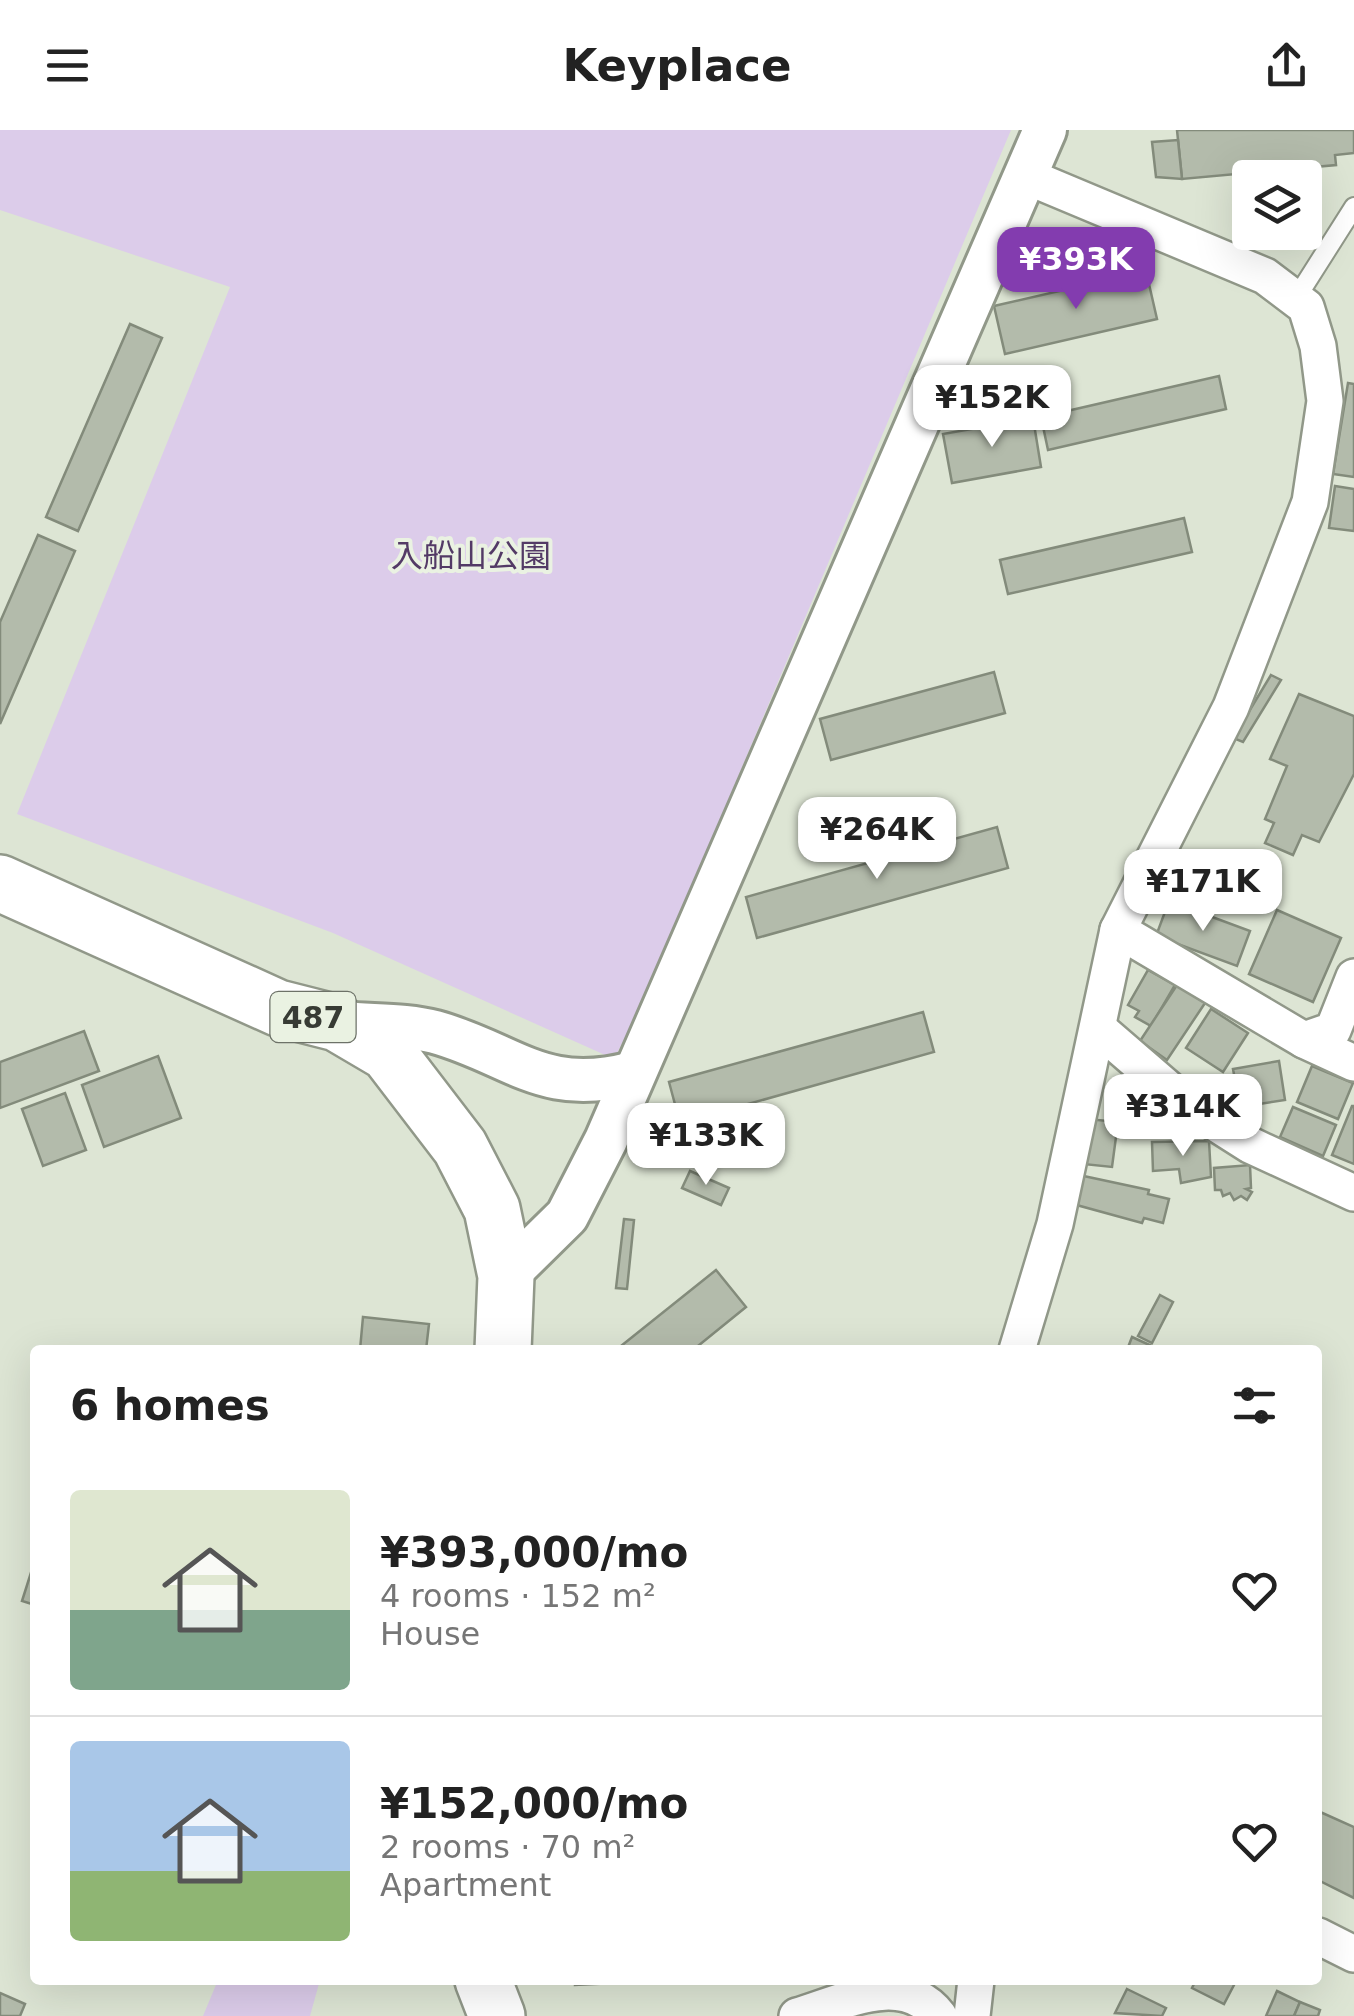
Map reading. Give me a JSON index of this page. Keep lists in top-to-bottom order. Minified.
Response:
{"streets":{"highway":["487"]},"parks":["入船山公園"],"page":{"header":"Keyplace","price":["¥393K","¥152K","¥264K","¥171K","¥314K","¥133K"],"heading":"6 homes","list":[{"name":"¥393,000/mo","note":"4 rooms · 152 m² · House"},{"name":"¥152,000/mo","note":"2 rooms · 70 m² · Apartment"}]}}
